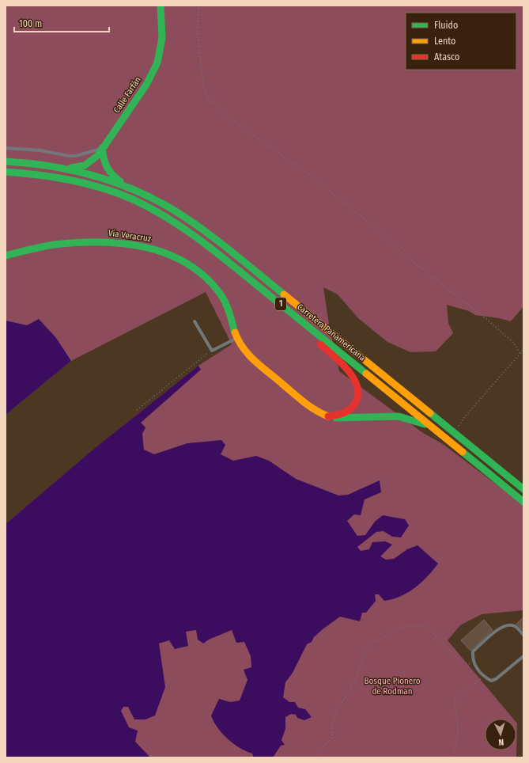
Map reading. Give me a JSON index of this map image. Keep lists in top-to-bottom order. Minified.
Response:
{"streets":{"main road":["Calle Farfán","Vía Veracruz","1","Carretera Panamericana"]},"crossings":[["Calle Farfán","Carretera Panamericana"],["Vía Veracruz","Carretera Panamericana"]],"parks":["Bosque Pionero de Rodman"],"legend":["Fluido","Lento","Atasco"],"scale_bar":"100 m","north":"bottom"}
